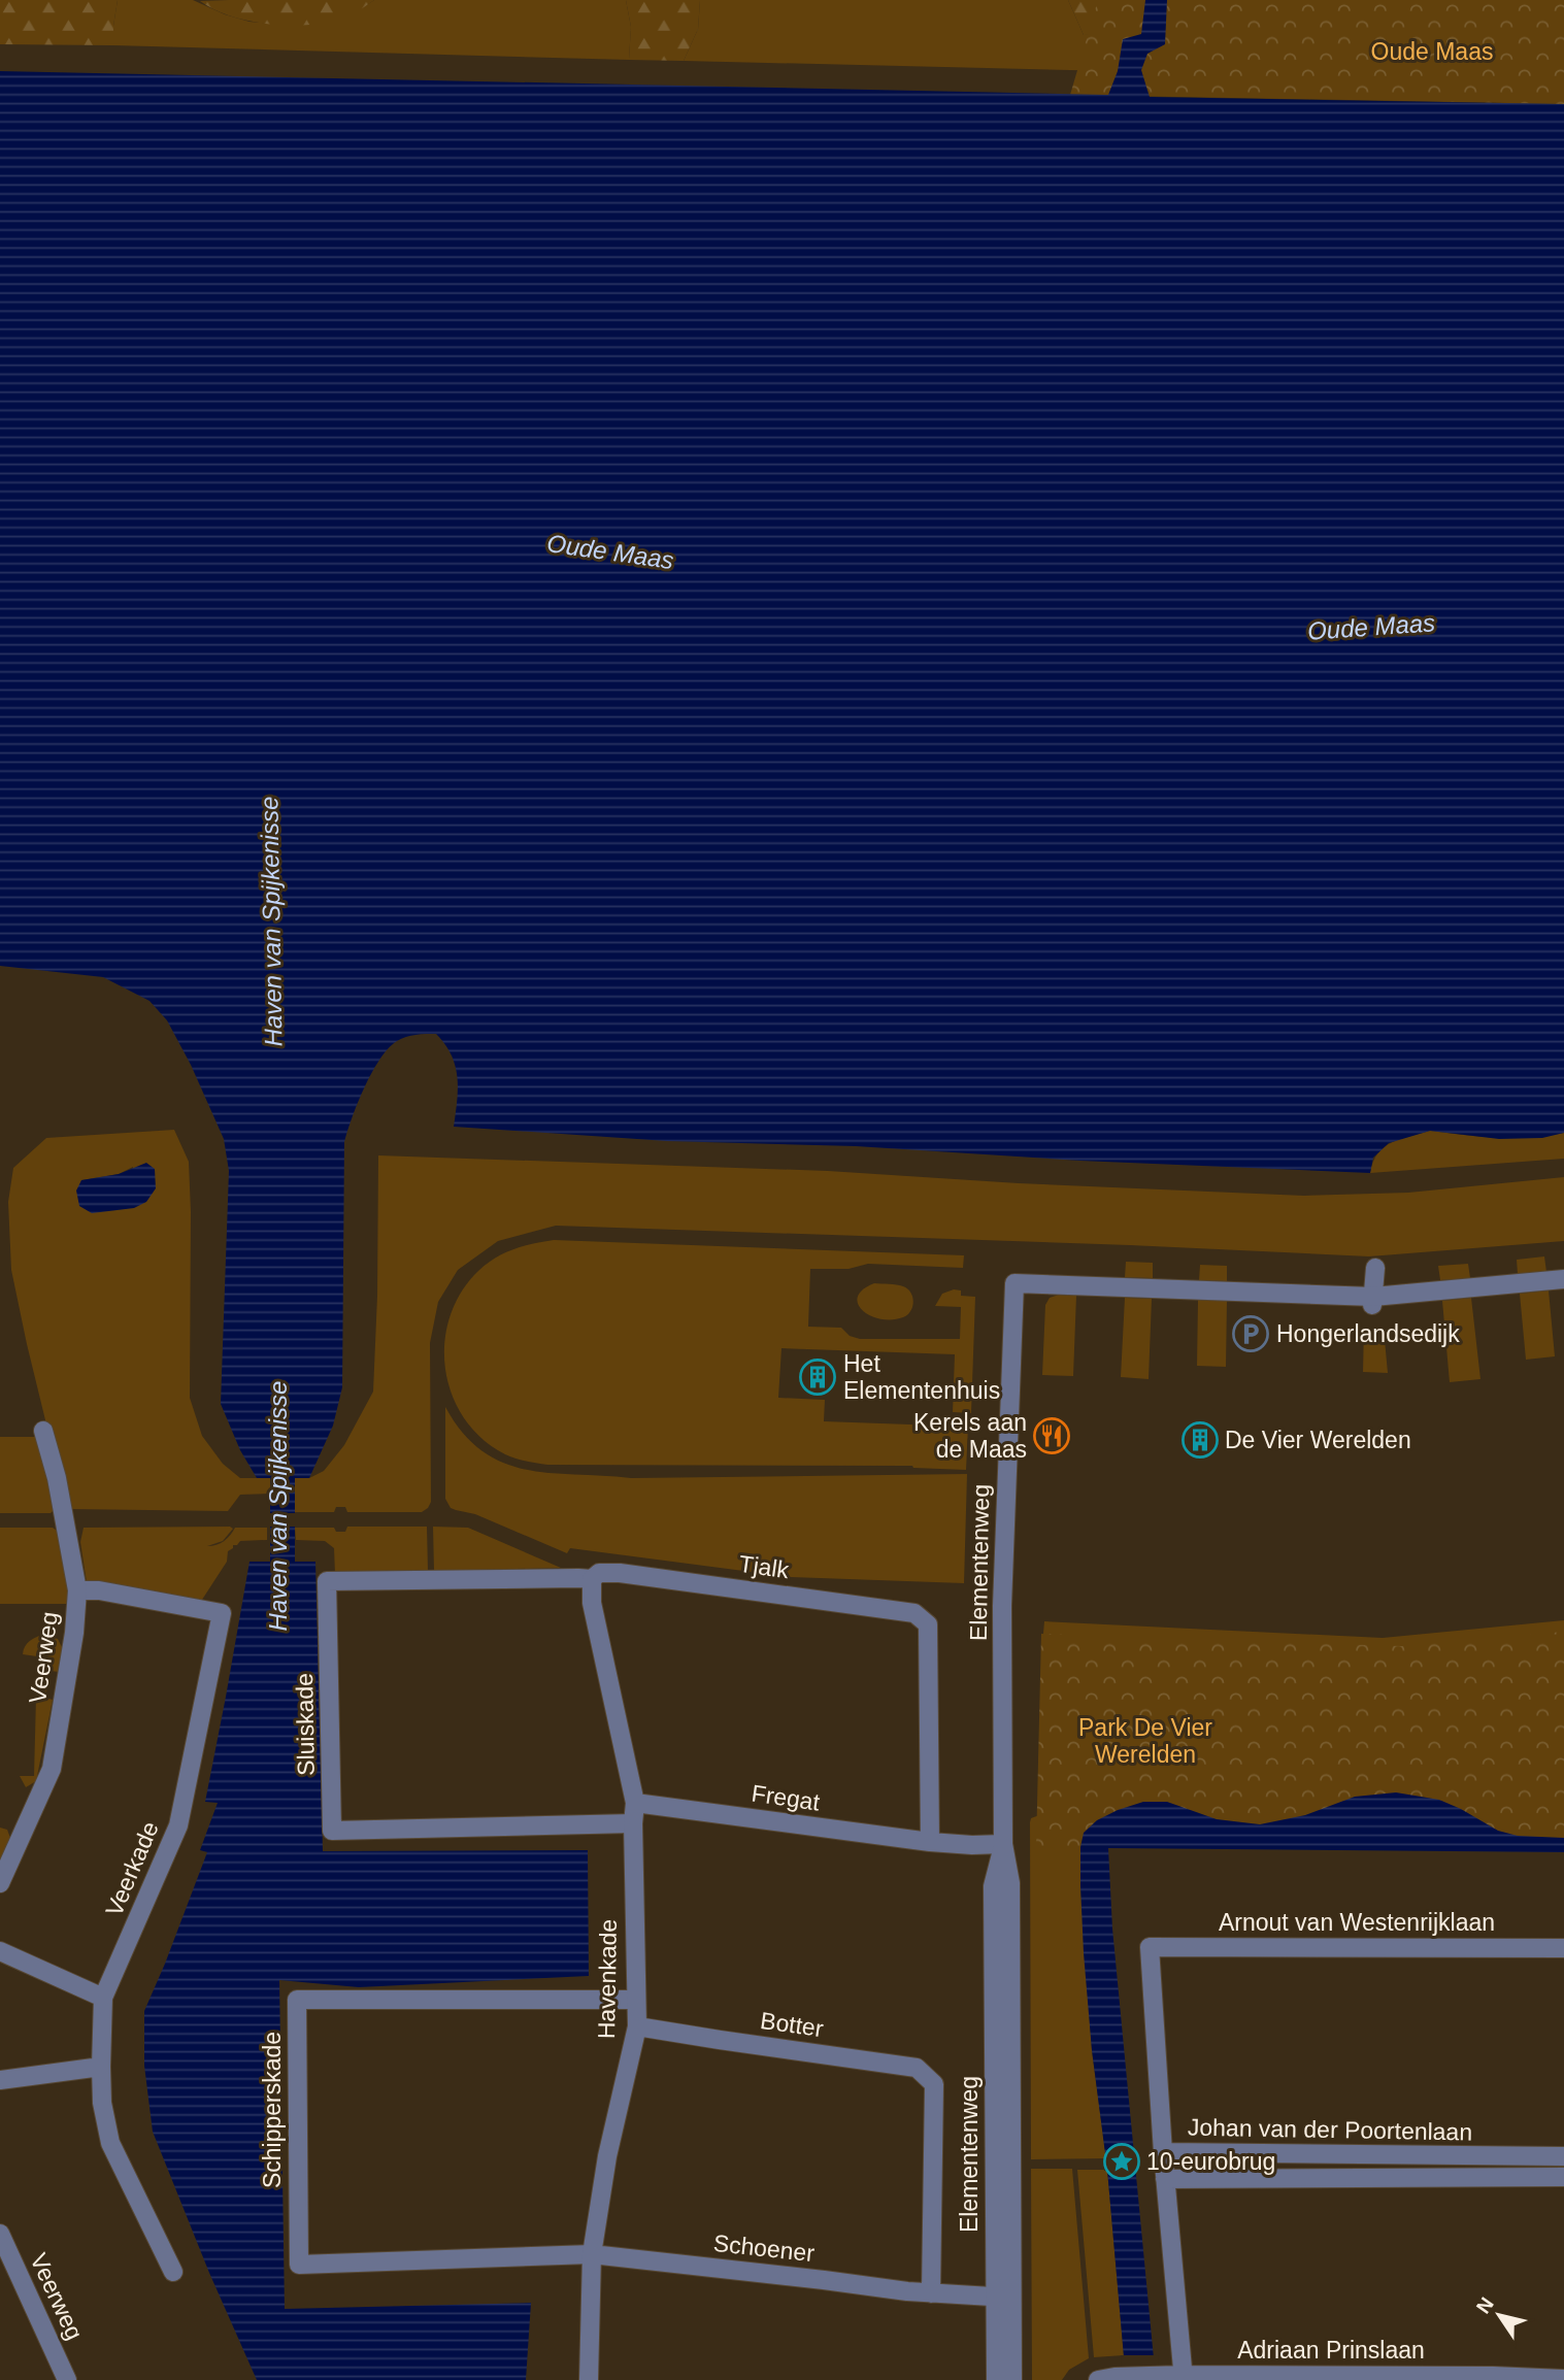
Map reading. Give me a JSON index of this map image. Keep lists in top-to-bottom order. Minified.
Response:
{"streets":{"street":["Elementenweg","Tjalk","Veerweg","Sluiskade","Fregat","Veerkade","Arnout van Westenrijklaan","Havenkade","Botter","Schipperskade","Johan van der Poortenlaan","Schoener","Adriaan Prinslaan"]},"crossings":[["Elementenweg","Fregat"],["Elementenweg","Schoener"],["Tjalk","Sluiskade"],["Tjalk","Fregat"],["Tjalk","Havenkade"],["Veerweg","Veerkade"],["Sluiskade","Havenkade"],["Fregat","Havenkade"],["Arnout van Westenrijklaan","Johan van der Poortenlaan"],["Havenkade","Botter"],["Havenkade","Schipperskade"],["Havenkade","Schoener"],["Botter","Schoener"],["Schipperskade","Schoener"]],"water":["Oude Maas","Haven van Spijkenisse"],"parks":["Oude Maas","Park De Vier Werelden"],"places":{"parking":["Hongerlandsedijk"],"building":["Het Elementenhuis","De Vier Werelden"],"restaurant":["Kerels aan de Maas"],"place":["10-eurobrug"]},"north":"top left"}
